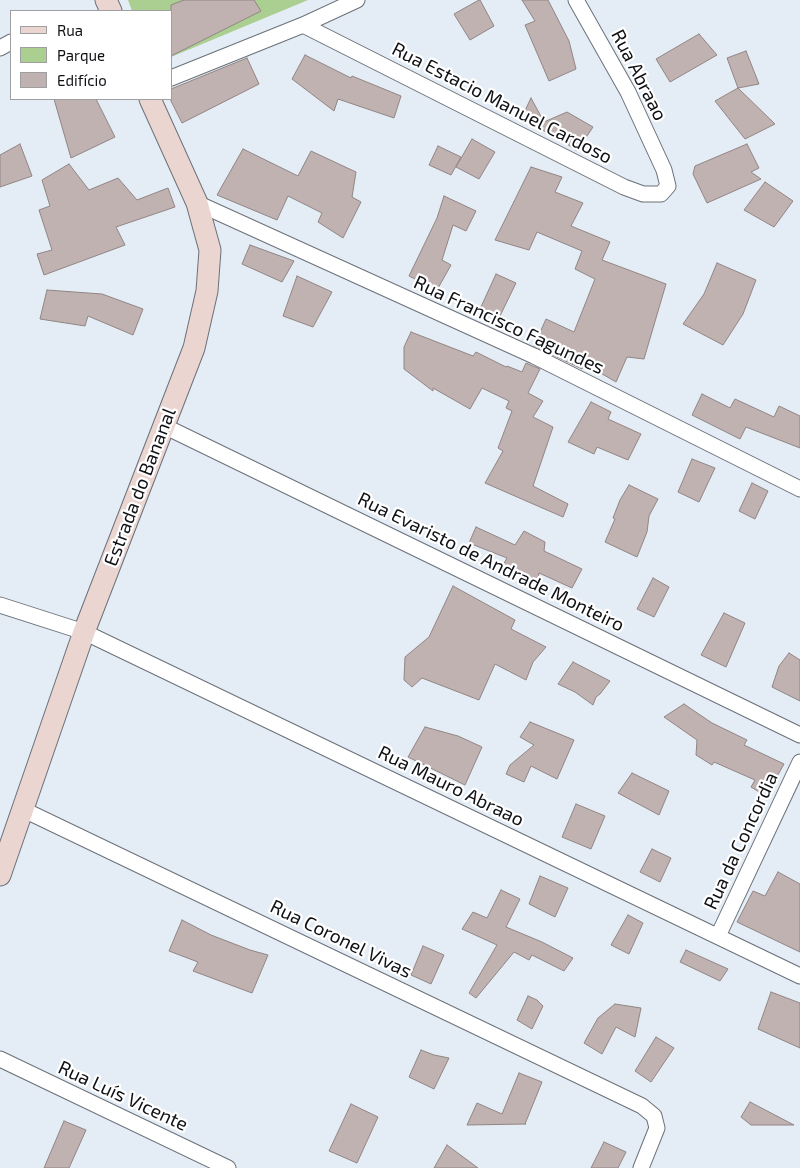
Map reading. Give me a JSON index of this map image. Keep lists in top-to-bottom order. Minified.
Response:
{"streets":{"main road":["Estrada do Bananal"],"street":["Rua Abraao","Rua Estacio Manuel Cardoso","Rua Francisco Fagundes","Rua Evaristo de Andrade Monteiro","Rua Mauro Abraao","Rua da Concordia","Rua Coronel Vivas","Rua Luís Vicente"]},"crossings":[["Rua Abraao","Rua Estacio Manuel Cardoso"],["Rua Francisco Fagundes","Estrada do Bananal"],["Estrada do Bananal","Rua Evaristo de Andrade Monteiro"],["Estrada do Bananal","Rua Mauro Abraao"],["Estrada do Bananal","Rua Coronel Vivas"],["Rua Mauro Abraao","Rua da Concordia"]],"legend":["Rua","Parque","Edifício"]}
